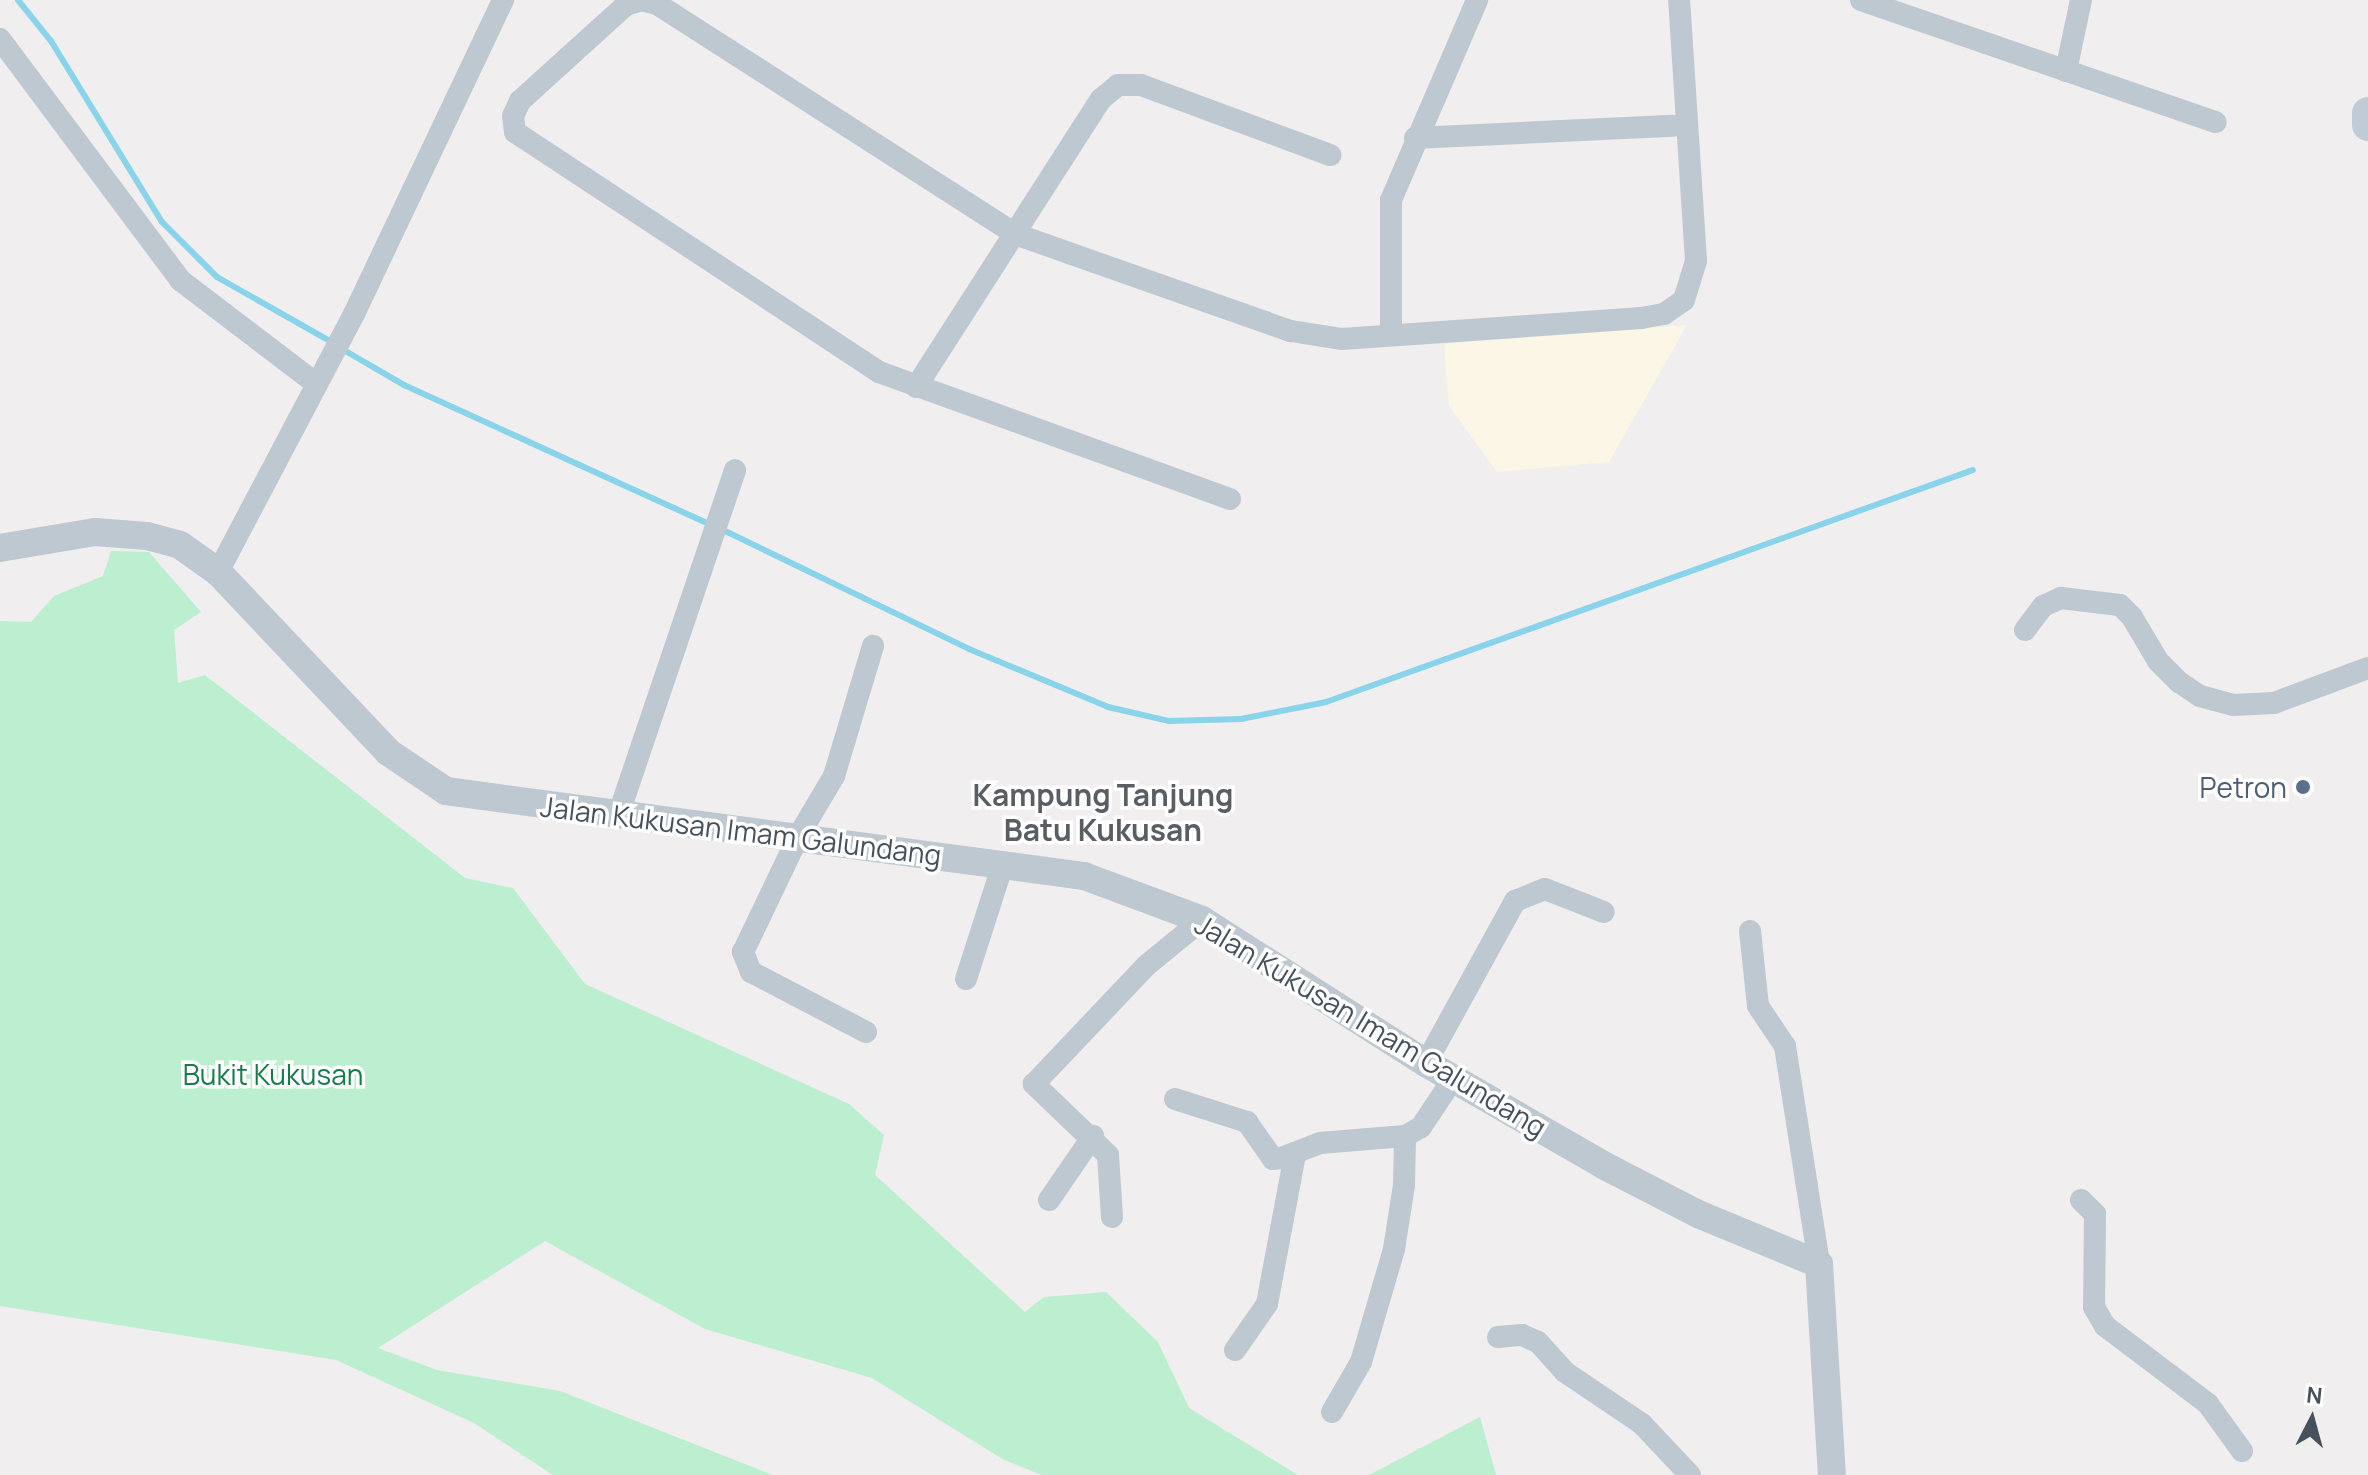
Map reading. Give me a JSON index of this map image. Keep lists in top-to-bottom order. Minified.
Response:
{"streets":{"street":["Jalan Kukusan Imam Galundang"]},"districts":["Kampung Tanjung Batu Kukusan"],"parks":["Bukit Kukusan"],"places":["Petron"],"north":"top"}
